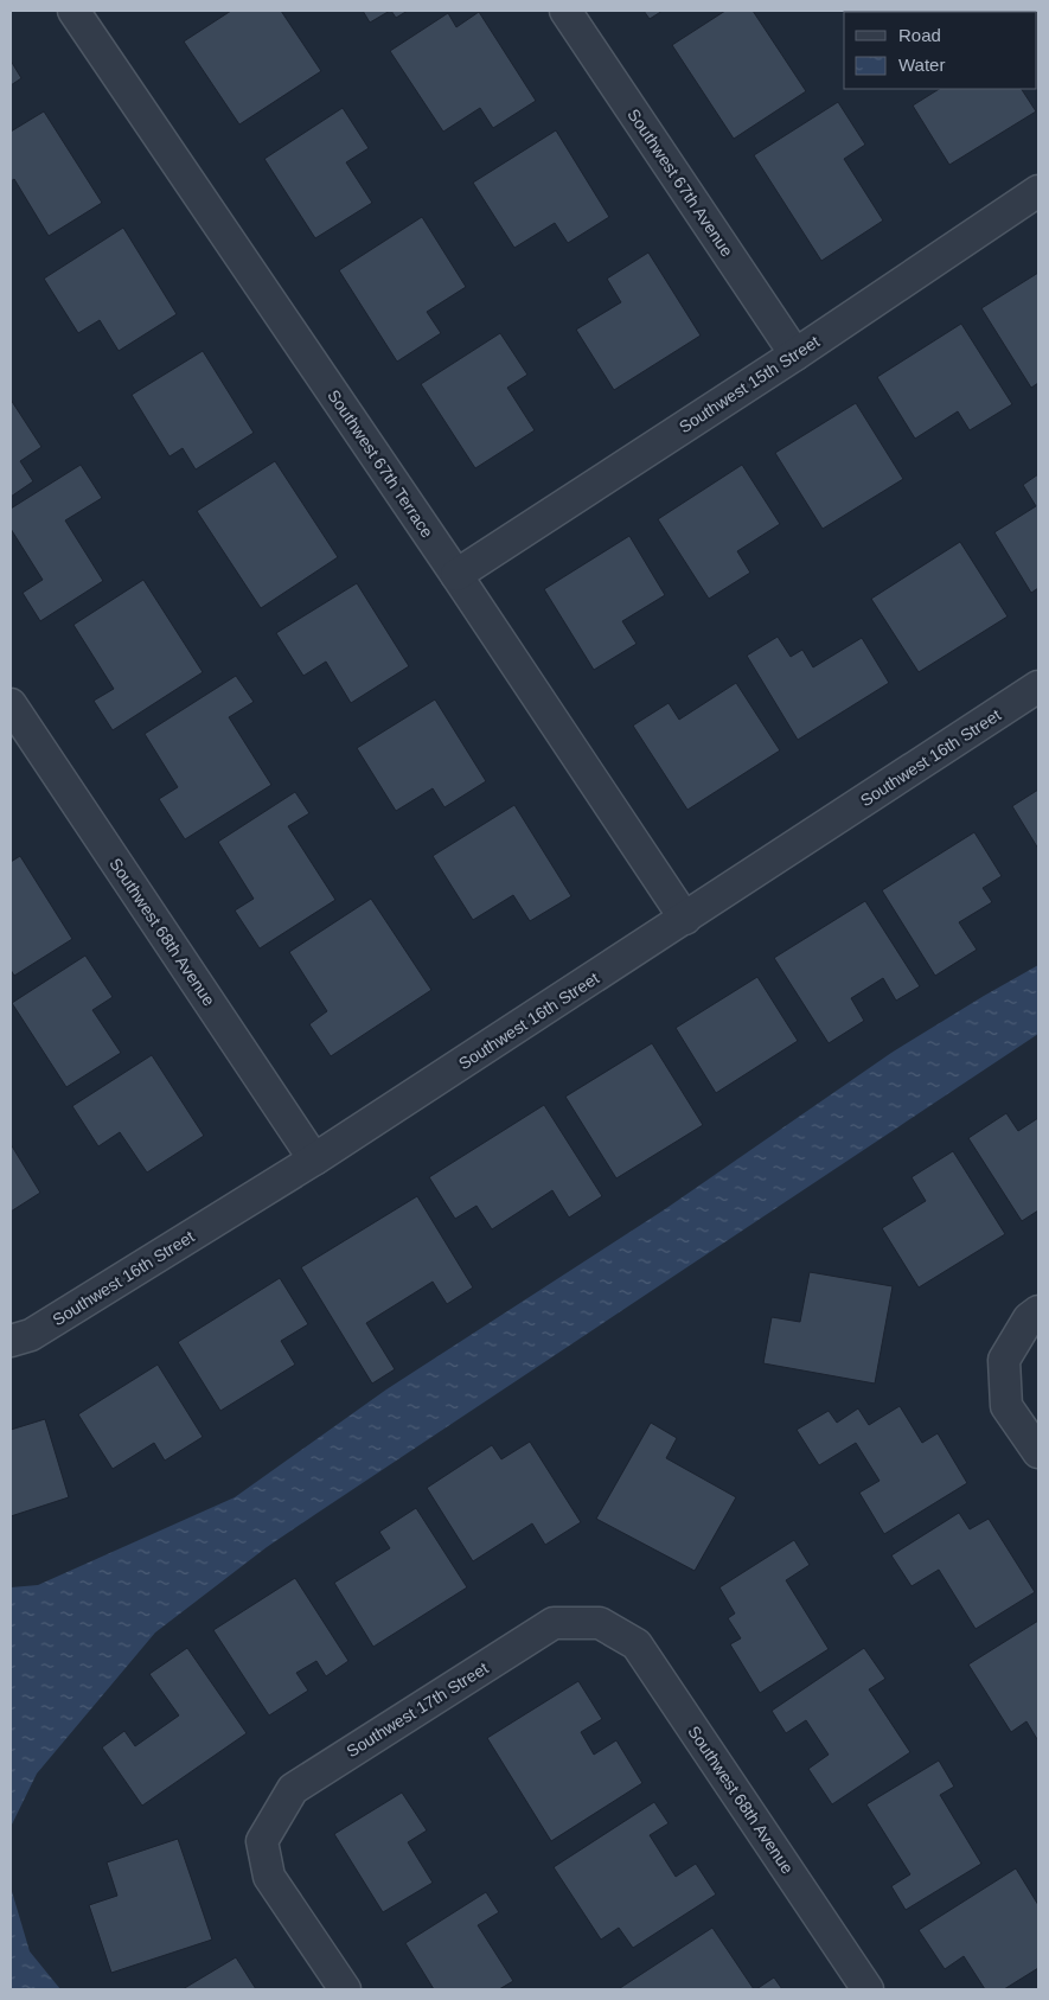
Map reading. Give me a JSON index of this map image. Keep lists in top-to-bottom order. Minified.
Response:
{"streets":{"street":["Southwest 67th Avenue","Southwest 15th Street","Southwest 67th Terrace","Southwest 16th Street","Southwest 68th Avenue","Southwest 17th Street"]},"crossings":[["Southwest 67th Avenue","Southwest 15th Street"],["Southwest 15th Street","Southwest 67th Terrace"],["Southwest 67th Terrace","Southwest 16th Street"],["Southwest 16th Street","Southwest 68th Avenue"],["Southwest 68th Avenue","Southwest 17th Street"]],"legend":["Road","Water"]}
